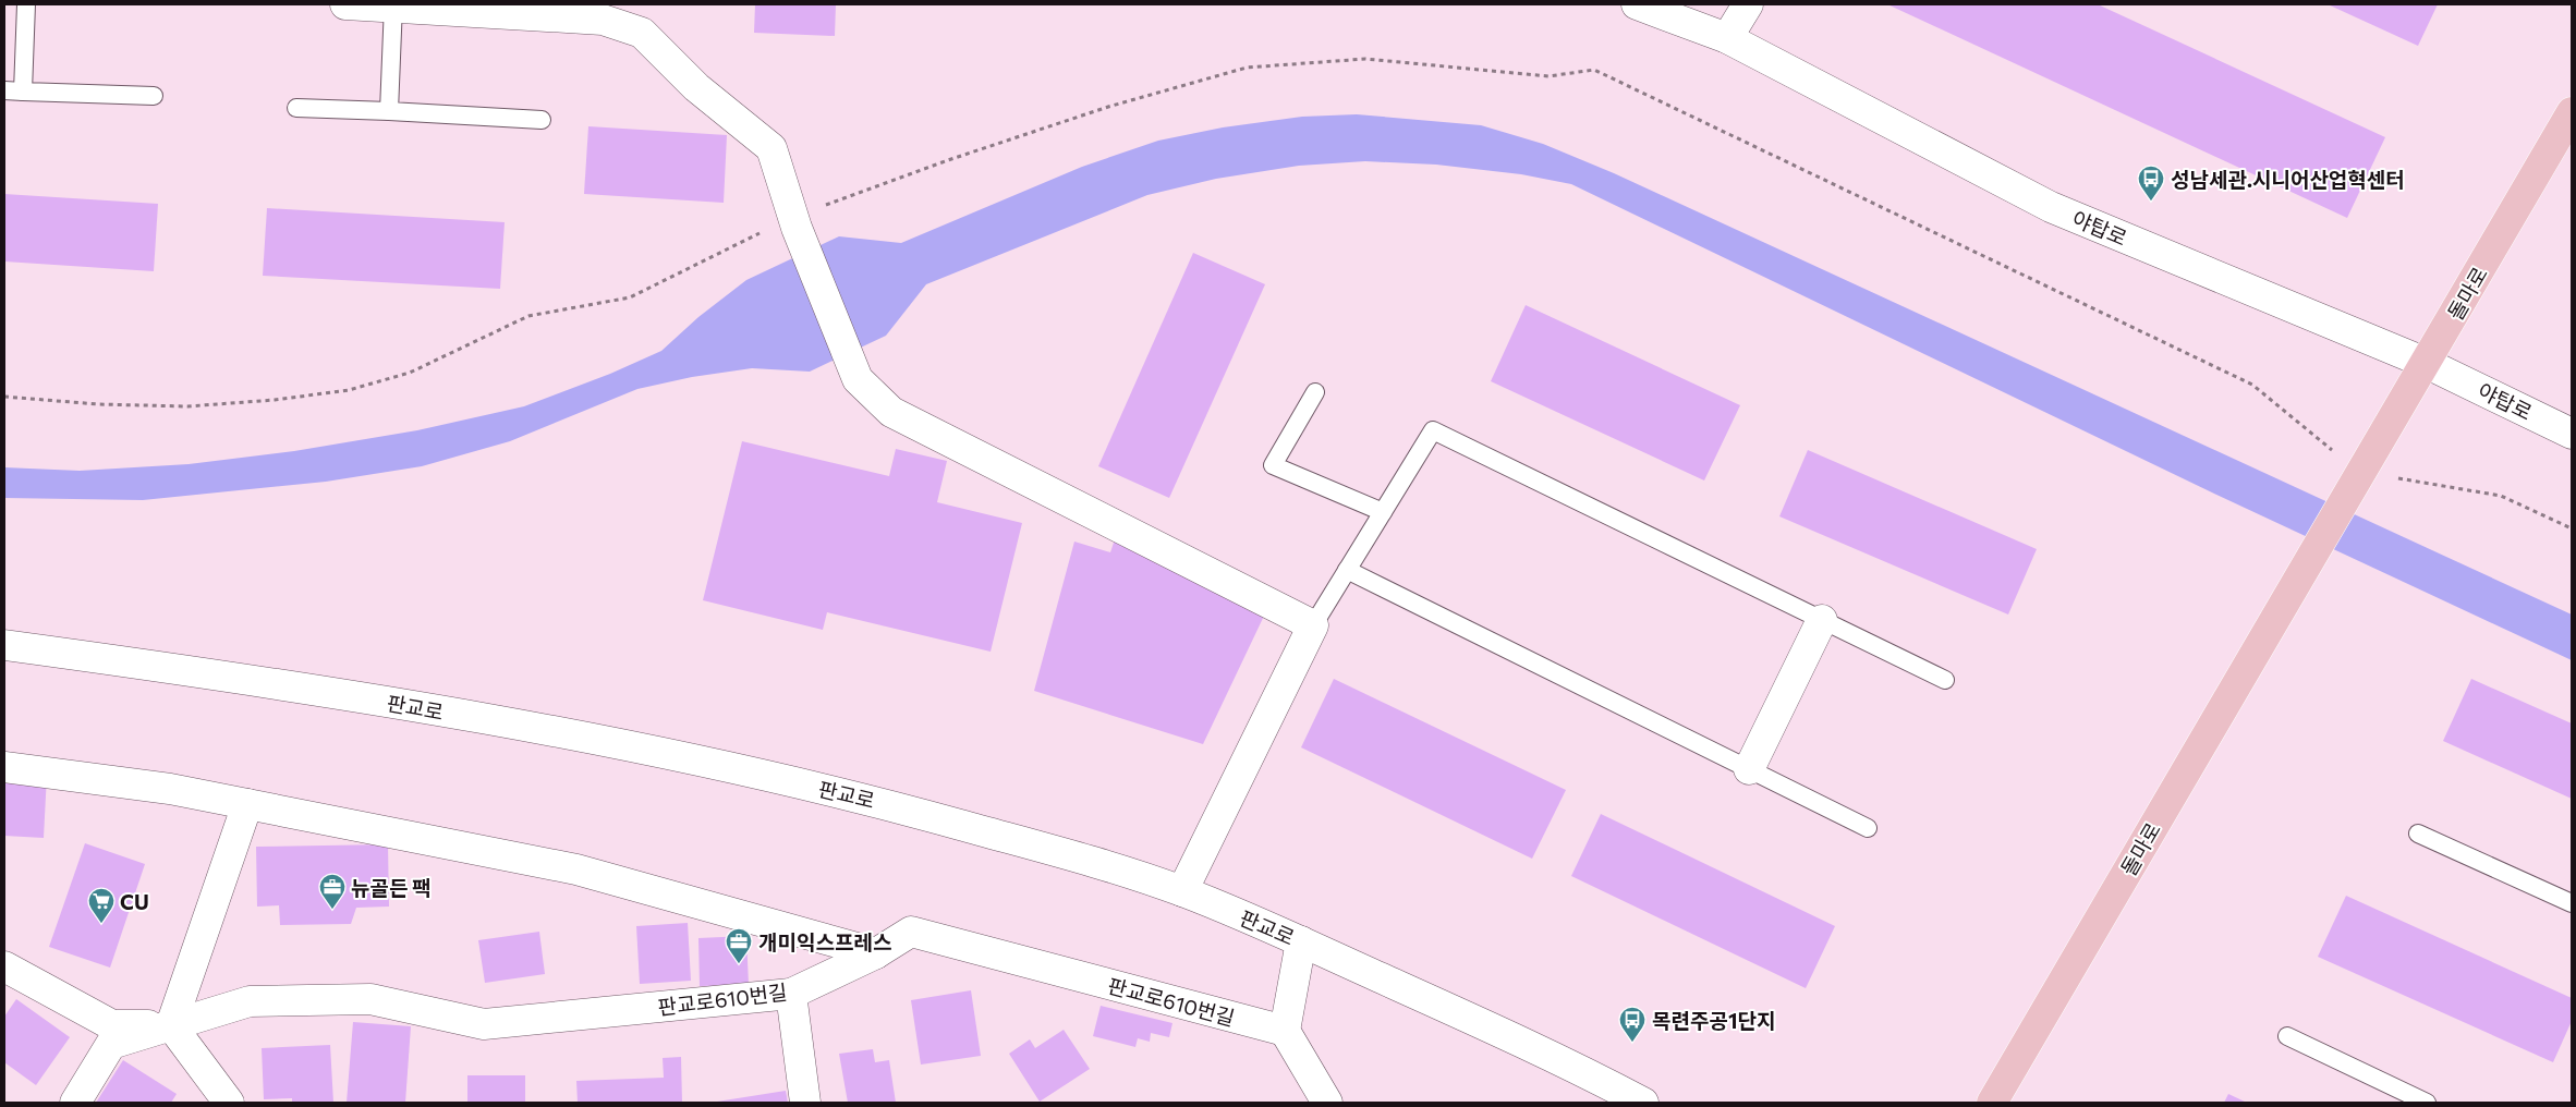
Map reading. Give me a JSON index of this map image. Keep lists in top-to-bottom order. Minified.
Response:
{"streets":{"main road":["돌마로"],"street":["야탑로","판교로","판교로610번길"]},"crossings":[["야탑로","돌마로"]],"places":{"bus stop":["성남세관.시니어산업혁센터","목련주공1단지"],"office":["뉴골든 팩","개미익스프레스"],"supermarket":["CU"]}}
